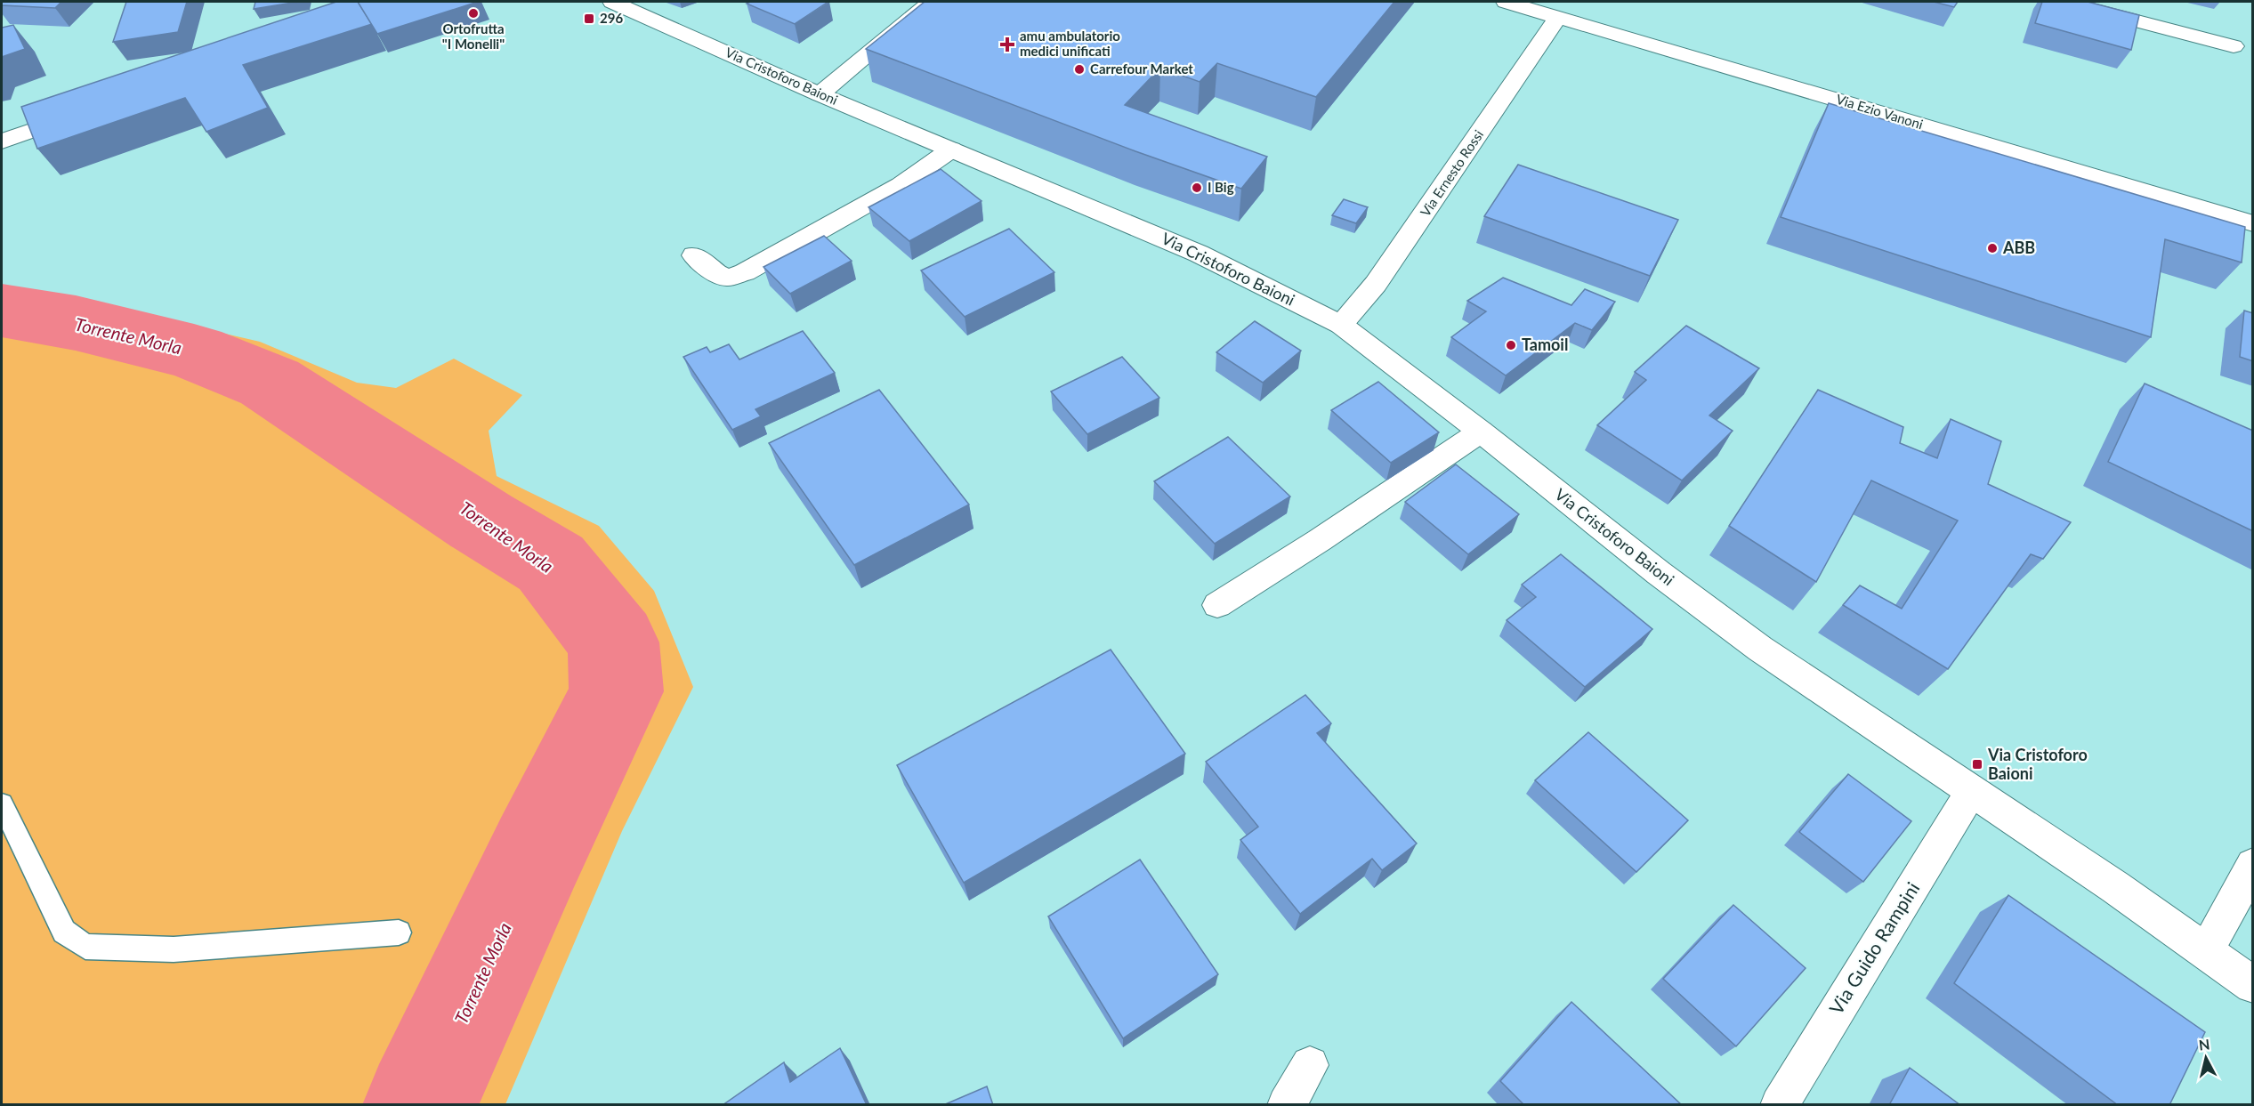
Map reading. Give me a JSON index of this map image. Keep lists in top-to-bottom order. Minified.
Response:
{"streets":{"street":["Via Cristoforo Baioni","Via Ezio Vanoni","Via Ernesto Rossi","Via Guido Rampini"]},"crossings":[["Via Cristoforo Baioni","Via Ernesto Rossi"],["Via Cristoforo Baioni","Via Guido Rampini"],["Via Ezio Vanoni","Via Ernesto Rossi"]],"water":["Torrente Morla"],"places":{"other":["Ortofrutta \"I Monelli\"","Carrefour Market","I Big","ABB","Tamoil"],"transit":["296","Via Cristoforo Baioni"],"health":["amu ambulatorio medici unificati"]},"north":"top"}
